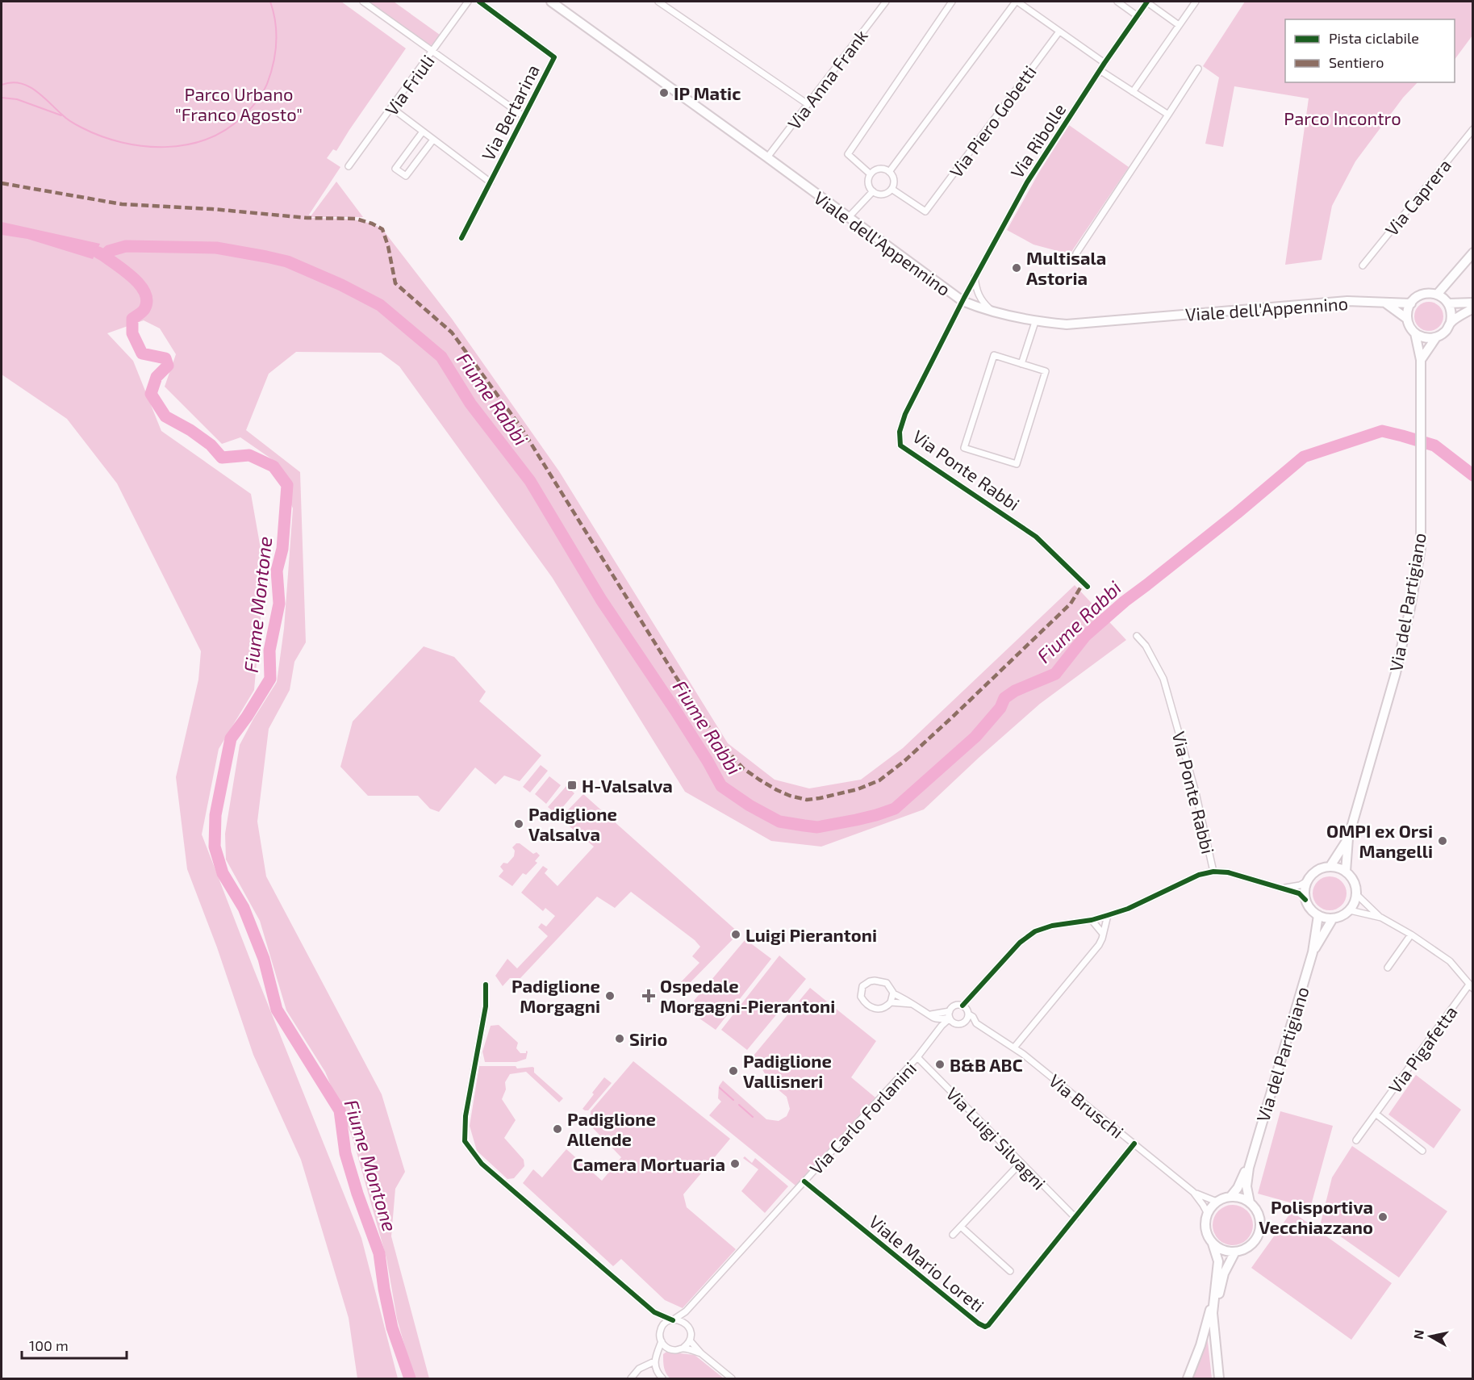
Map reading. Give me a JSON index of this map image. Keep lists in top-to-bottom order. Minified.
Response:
{"streets":{"main road":["Viale dell'Appennino","Via del Partigiano"],"street":["Via Anna Frank","Via Friuli","Via Bertarina","Via Piero Gobetti","Via Ribolle","Via Caprera","Via Ponte Rabbi","Via Pigafetta","Via Bruschi","Via Carlo Forlanini","Via Luigi Silvagni","Viale Mario Loreti"]},"crossings":[["Via Anna Frank","Viale dell'Appennino"],["Via Ribolle","Viale dell'Appennino"],["Via Ribolle","Via Ponte Rabbi"],["Viale dell'Appennino","Via Ponte Rabbi"],["Viale dell'Appennino","Via del Partigiano"],["Via del Partigiano","Via Bruschi"],["Via Bruschi","Viale Mario Loreti"],["Via Carlo Forlanini","Via Luigi Silvagni"],["Via Carlo Forlanini","Viale Mario Loreti"],["Via Luigi Silvagni","Viale Mario Loreti"]],"water":["Fiume Rabbi","Fiume Montone"],"parks":["Parco Urbano \"Franco Agosto\"","Parco Incontro"],"places":{"other":["IP Matic","Multisala Astoria","Padiglione Valsalva","OMPI ex Orsi Mangelli","Luigi Pierantoni","Padiglione Morgagni","Sirio","B&B ABC","Padiglione Vallisneri","Padiglione Allende","Camera Mortuaria","Polisportiva Vecchiazzano"],"transit":["H-Valsalva"],"health":["Ospedale Morgagni-Pierantoni"]},"legend":["Pista ciclabile","Sentiero"],"scale_bar":"100 m","north":"left"}
